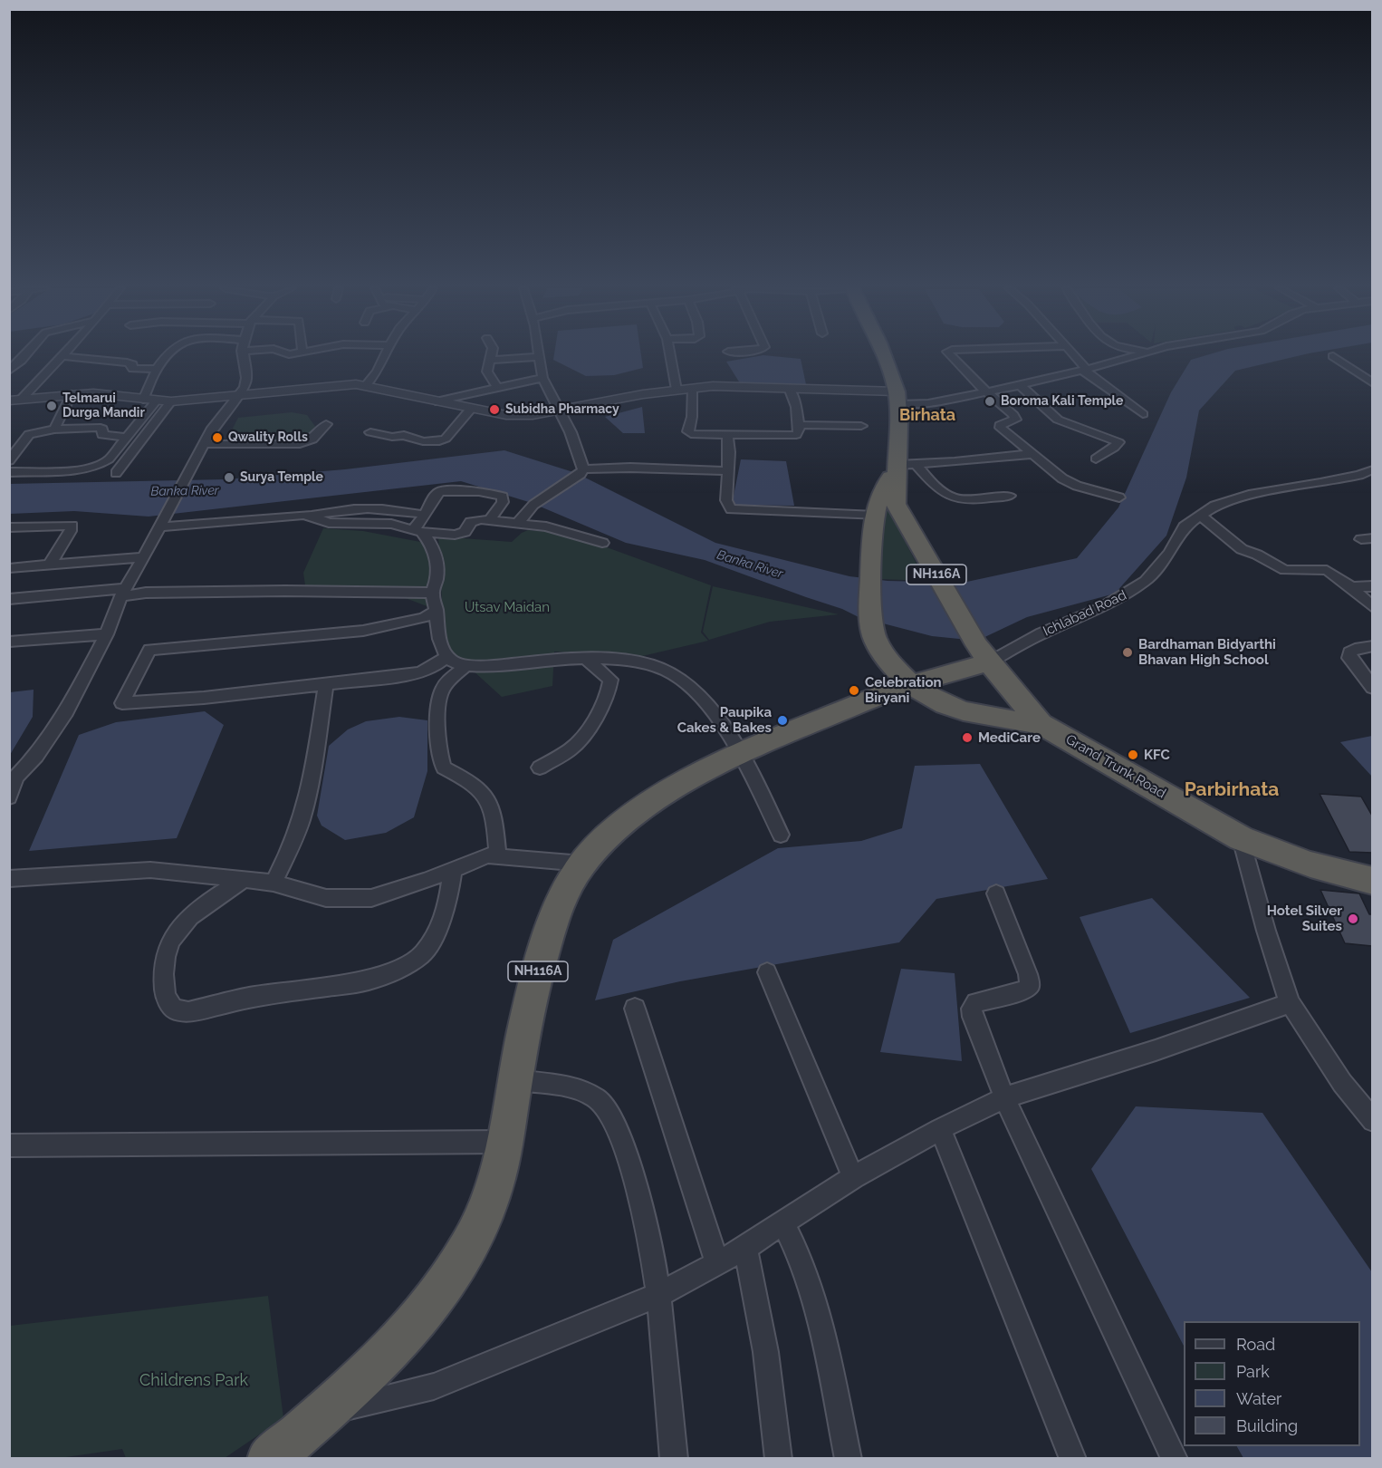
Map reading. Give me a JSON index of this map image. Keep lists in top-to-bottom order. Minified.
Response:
{"streets":{"highway":["NH116A","Grand Trunk Road"],"street":["Ichlabad Road"]},"crossings":[["NH116A","Ichlabad Road"],["NH116A","Grand Trunk Road"],["Ichlabad Road","Grand Trunk Road"]],"districts":["Birhata","Parbirhata"],"water":["Banka River"],"parks":["Utsav Maidan","Childrens Park"],"places":["Boroma Kali Temple","Telmarui Durga Mandir","Subidha Pharmacy","Qwality Rolls","Surya Temple","Bardhaman Bidyarthi Bhavan High School","Celebration Biryani","Paupika Cakes & Bakes","MediCare","KFC","Hotel Silver Suites"],"legend":["Road","Park","Water","Building"]}
